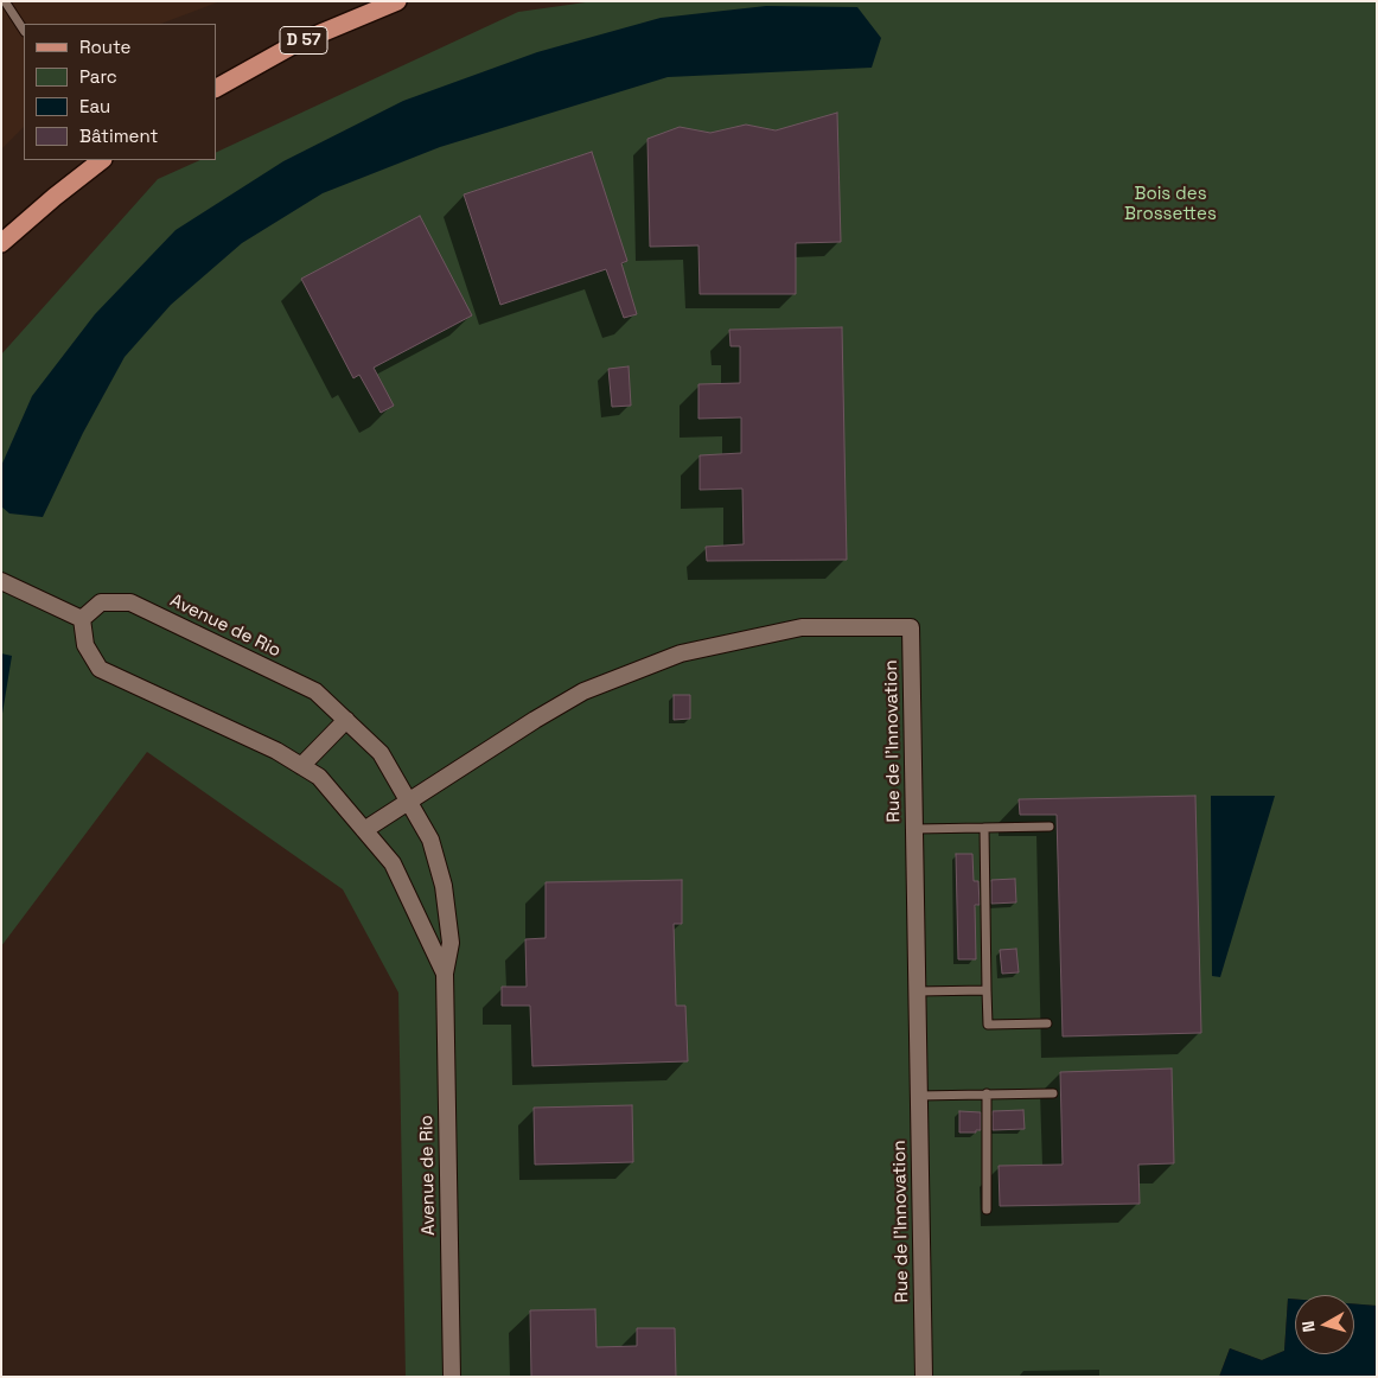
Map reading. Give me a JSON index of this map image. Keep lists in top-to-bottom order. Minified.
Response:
{"streets":{"main road":["D 57"],"street":["Avenue de Rio","Rue de l'Innovation"]},"crossings":[["Avenue de Rio","Rue de l'Innovation"]],"parks":["Bois des Brossettes"],"legend":["Route","Parc","Eau","Bâtiment"],"north":"left"}
